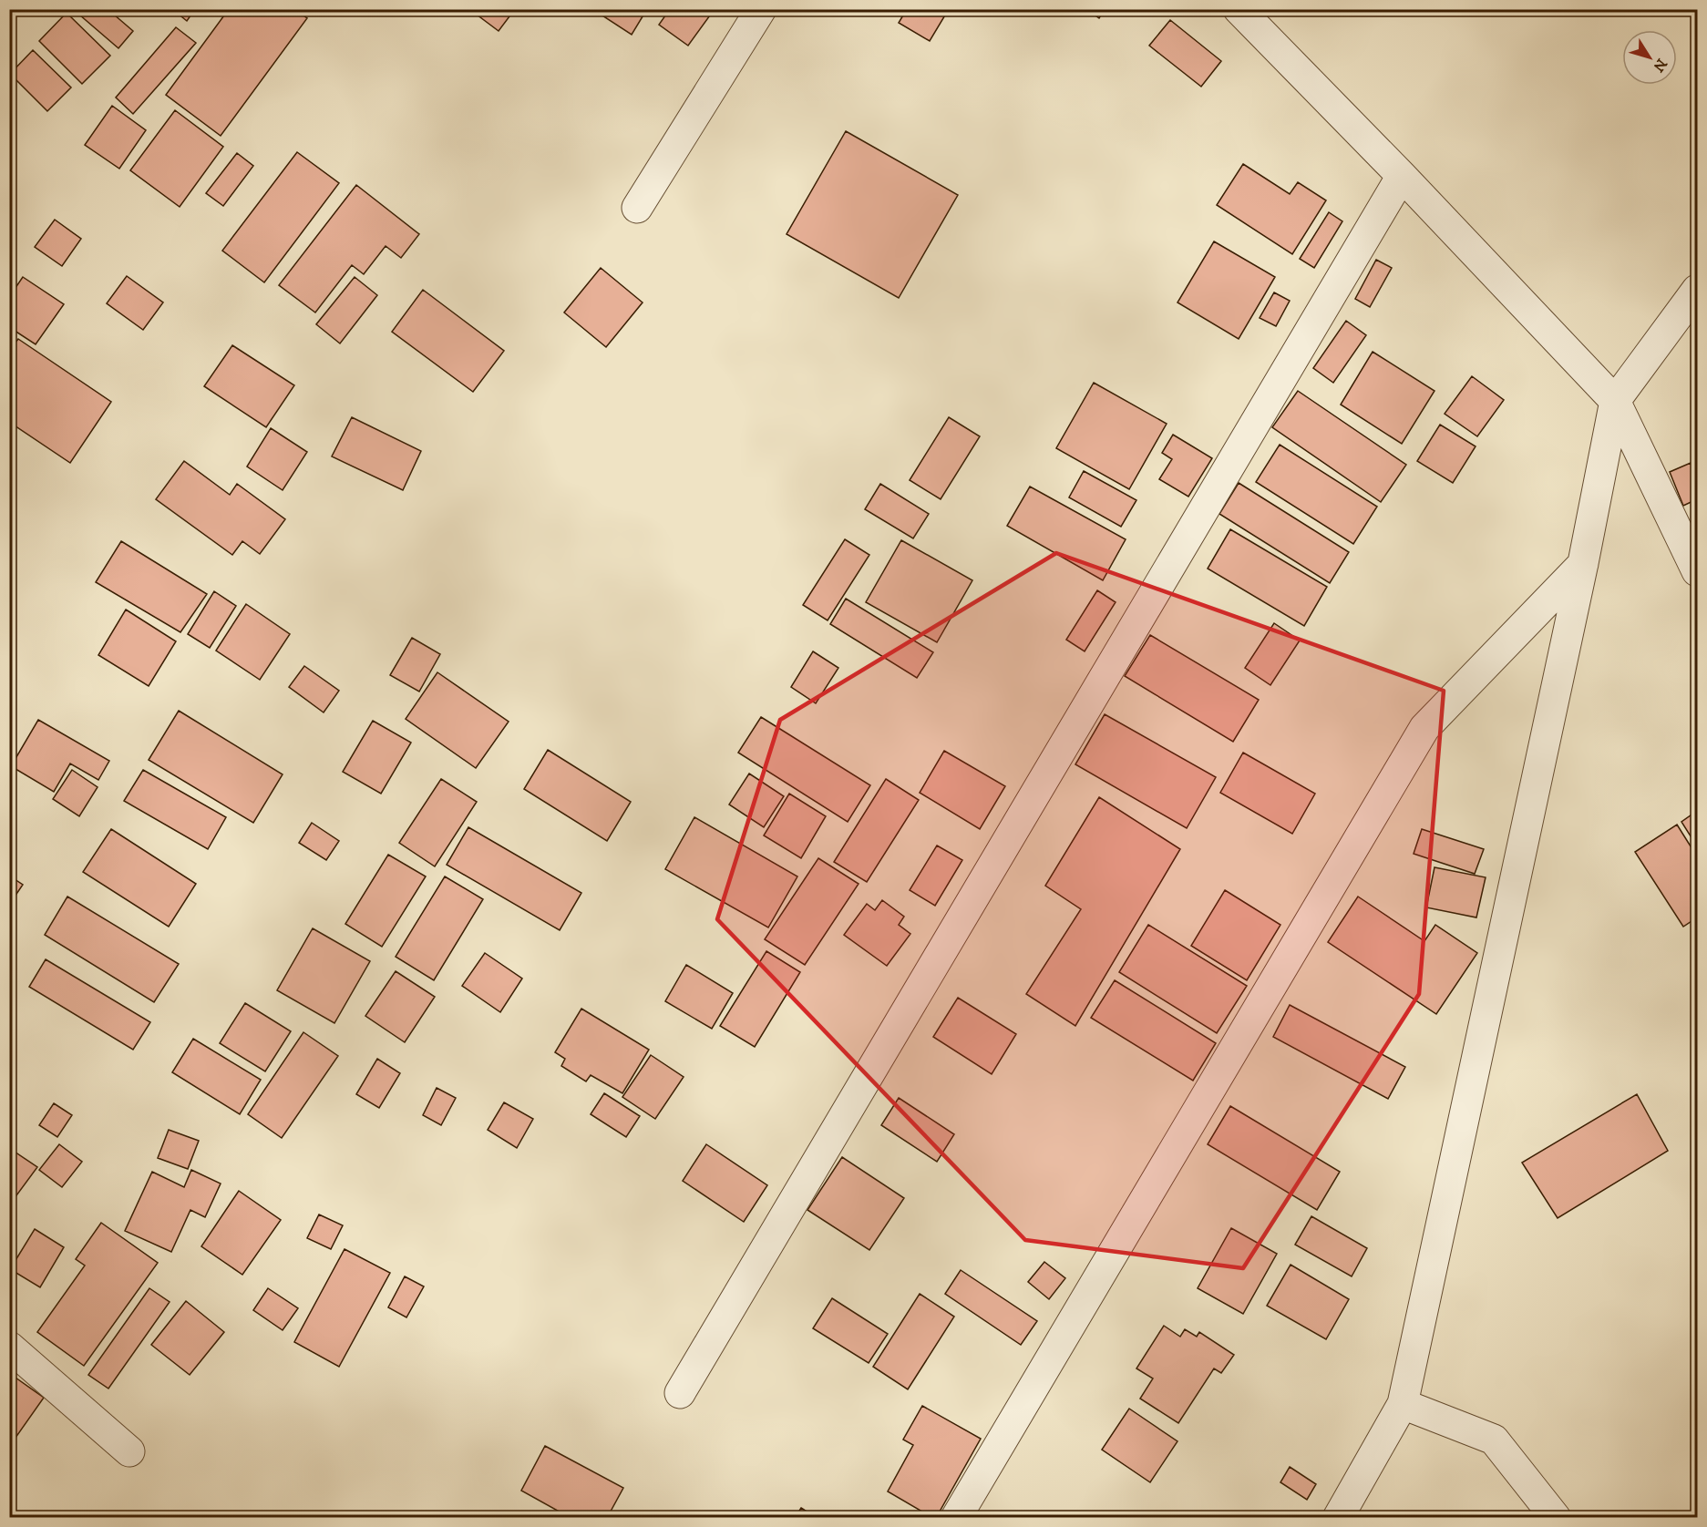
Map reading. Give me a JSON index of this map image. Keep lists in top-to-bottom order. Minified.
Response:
{"north":"bottom right"}
